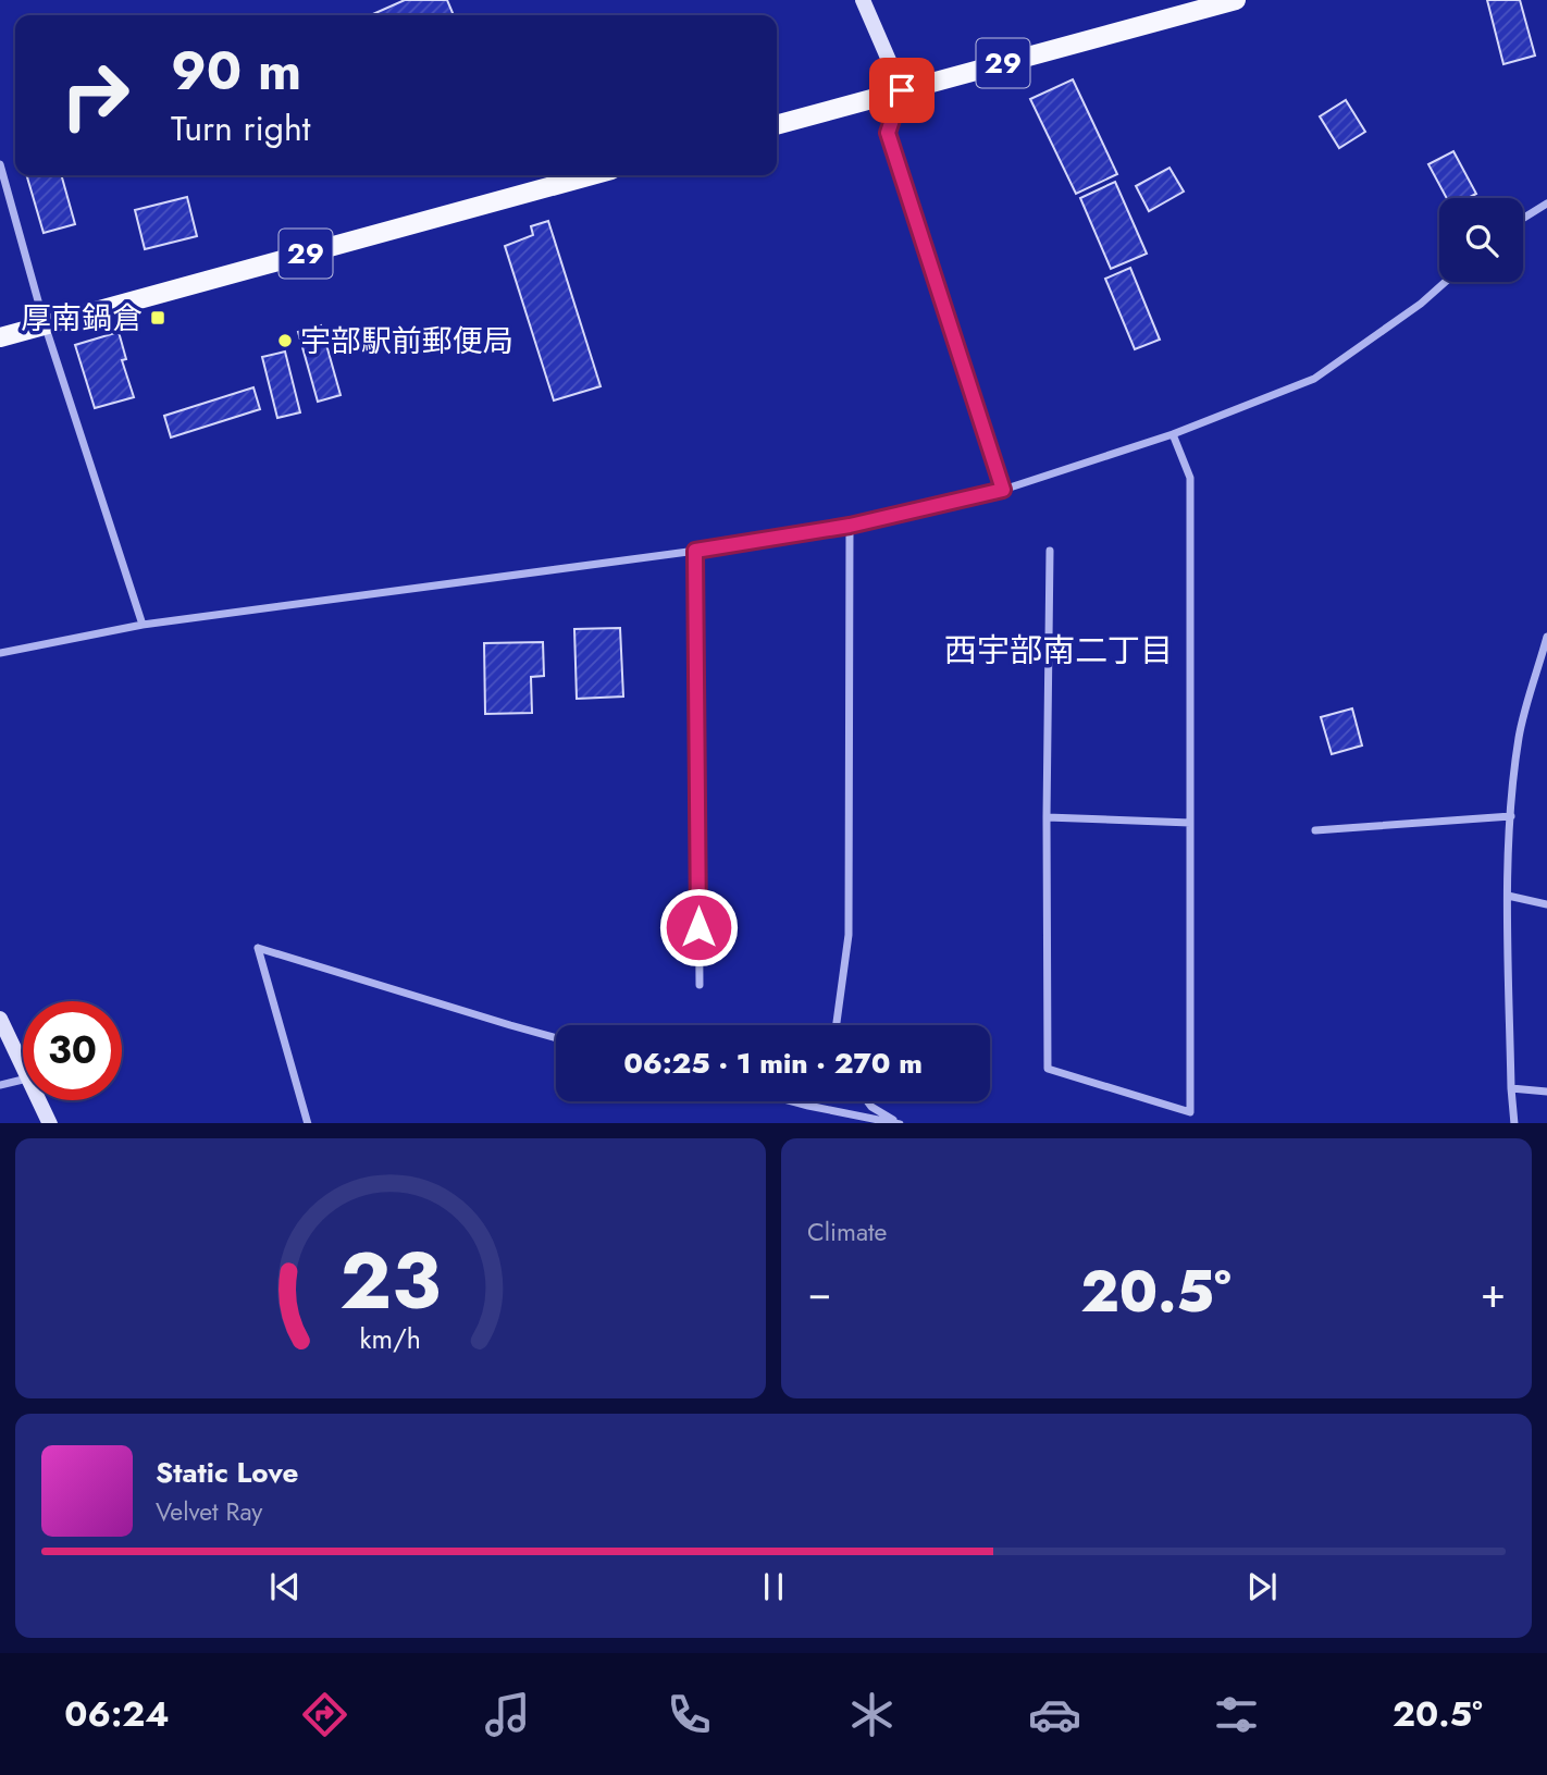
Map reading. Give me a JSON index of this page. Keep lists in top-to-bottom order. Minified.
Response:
{"streets":{"main road":["29"]},"districts":["西宇部南二丁目"],"places":{"transit":["厚南鍋倉"],"other":["宇部駅前郵便局"]},"page":{"turn":["90 m","Turn right"],"limit":"30","trip":"06:25 · 1 min · 270 m","tile":"Climate","heat":["−","20.5°","+"],"song":["Static Love","Velvet Ray"],"tabs":["06:24","20.5°"],"gauge":["23","km/h"]}}
